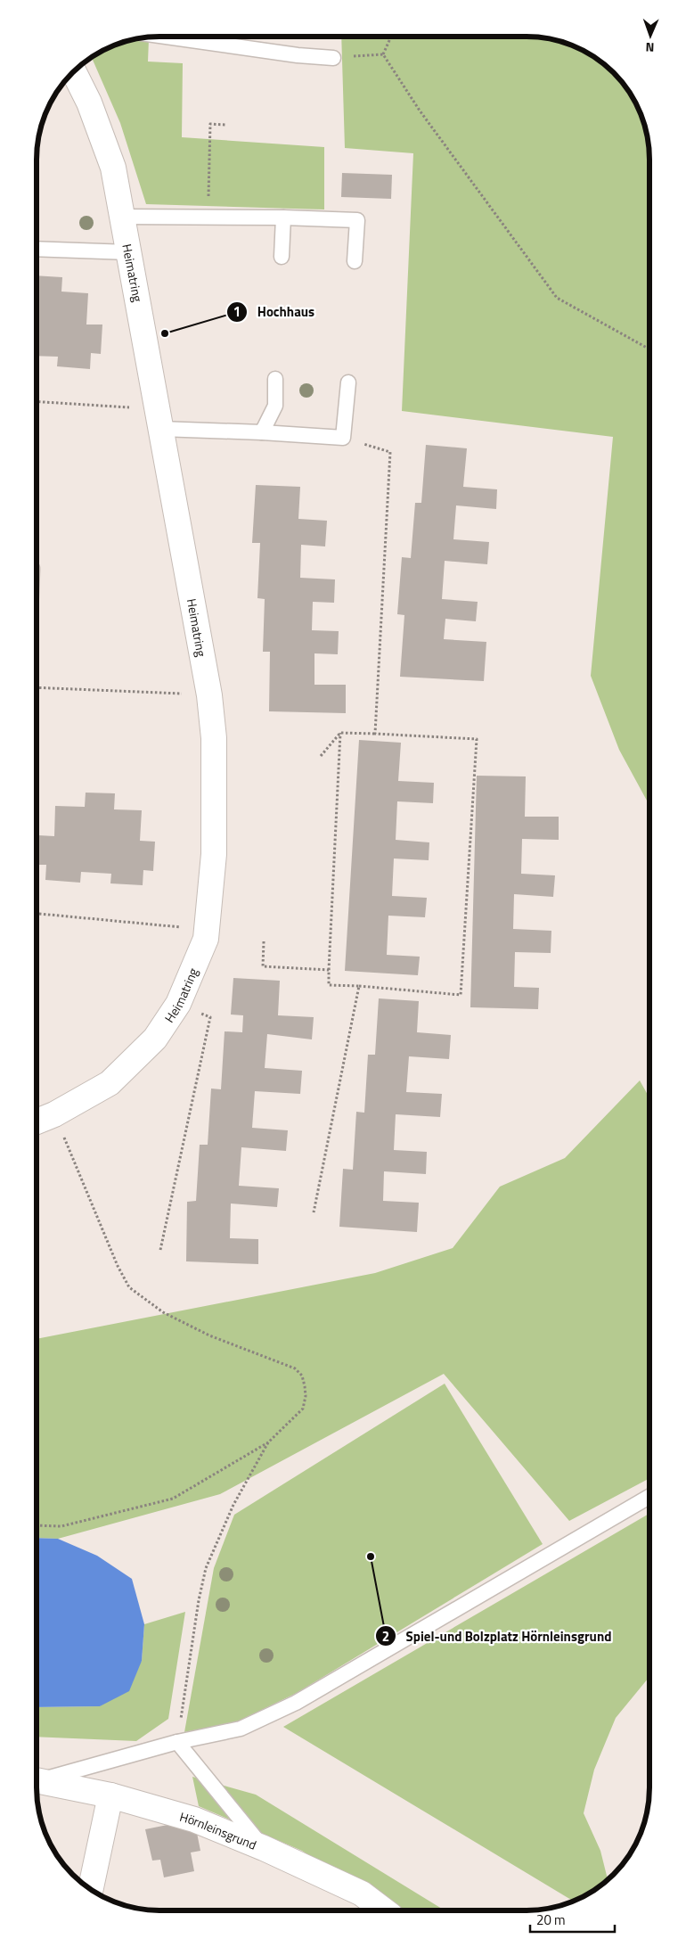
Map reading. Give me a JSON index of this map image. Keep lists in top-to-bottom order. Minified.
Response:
{"streets":{"street":["Heimatring","Hörnleinsgrund"]},"places":["Hochhaus","Spiel-und Bolzplatz Hörnleinsgrund"],"scale_bar":"20 m","north":"bottom"}
